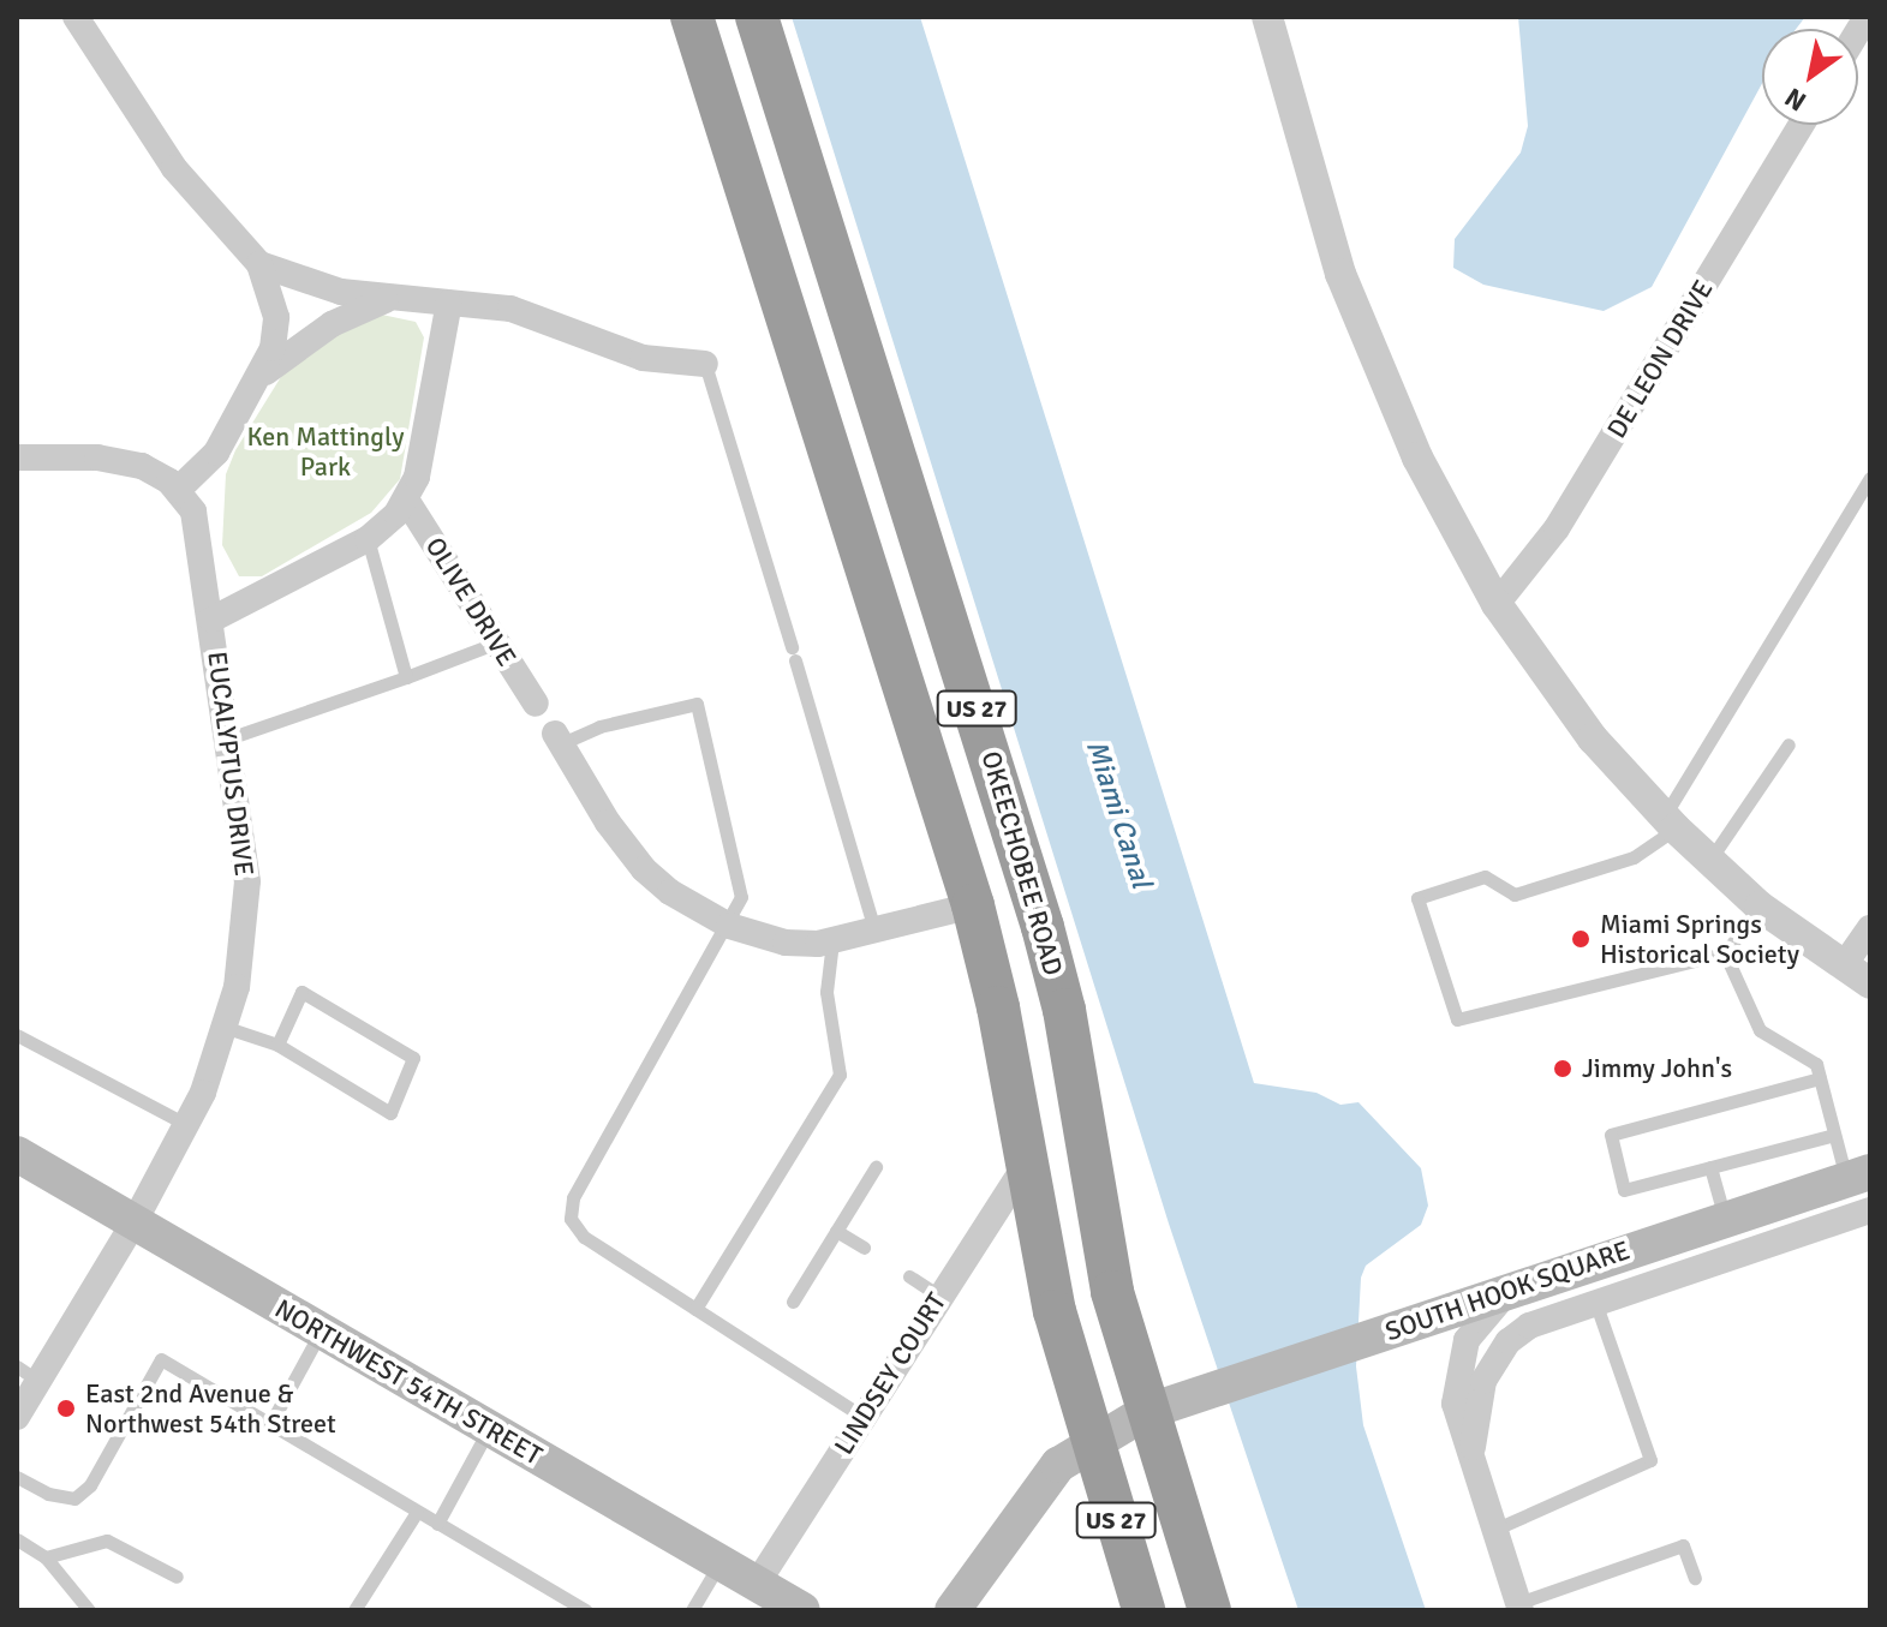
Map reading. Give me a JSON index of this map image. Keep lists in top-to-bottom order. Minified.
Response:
{"streets":{"highway":["US 27","OKEECHOBEE ROAD"],"main road":["SOUTH HOOK SQUARE","NORTHWEST 54TH STREET"],"street":["DE LEON DRIVE","OLIVE DRIVE","EUCALYPTUS DRIVE","LINDSEY COURT"]},"crossings":[["US 27","SOUTH HOOK SQUARE"],["US 27","LINDSEY COURT"],["EUCALYPTUS DRIVE","NORTHWEST 54TH STREET"],["OKEECHOBEE ROAD","SOUTH HOOK SQUARE"],["LINDSEY COURT","NORTHWEST 54TH STREET"]],"water":["Miami Canal"],"parks":["Ken Mattingly Park"],"places":["Miami Springs Historical Society","Jimmy John's","East 2nd Avenue & Northwest 54th Street"],"north":"bottom left"}
